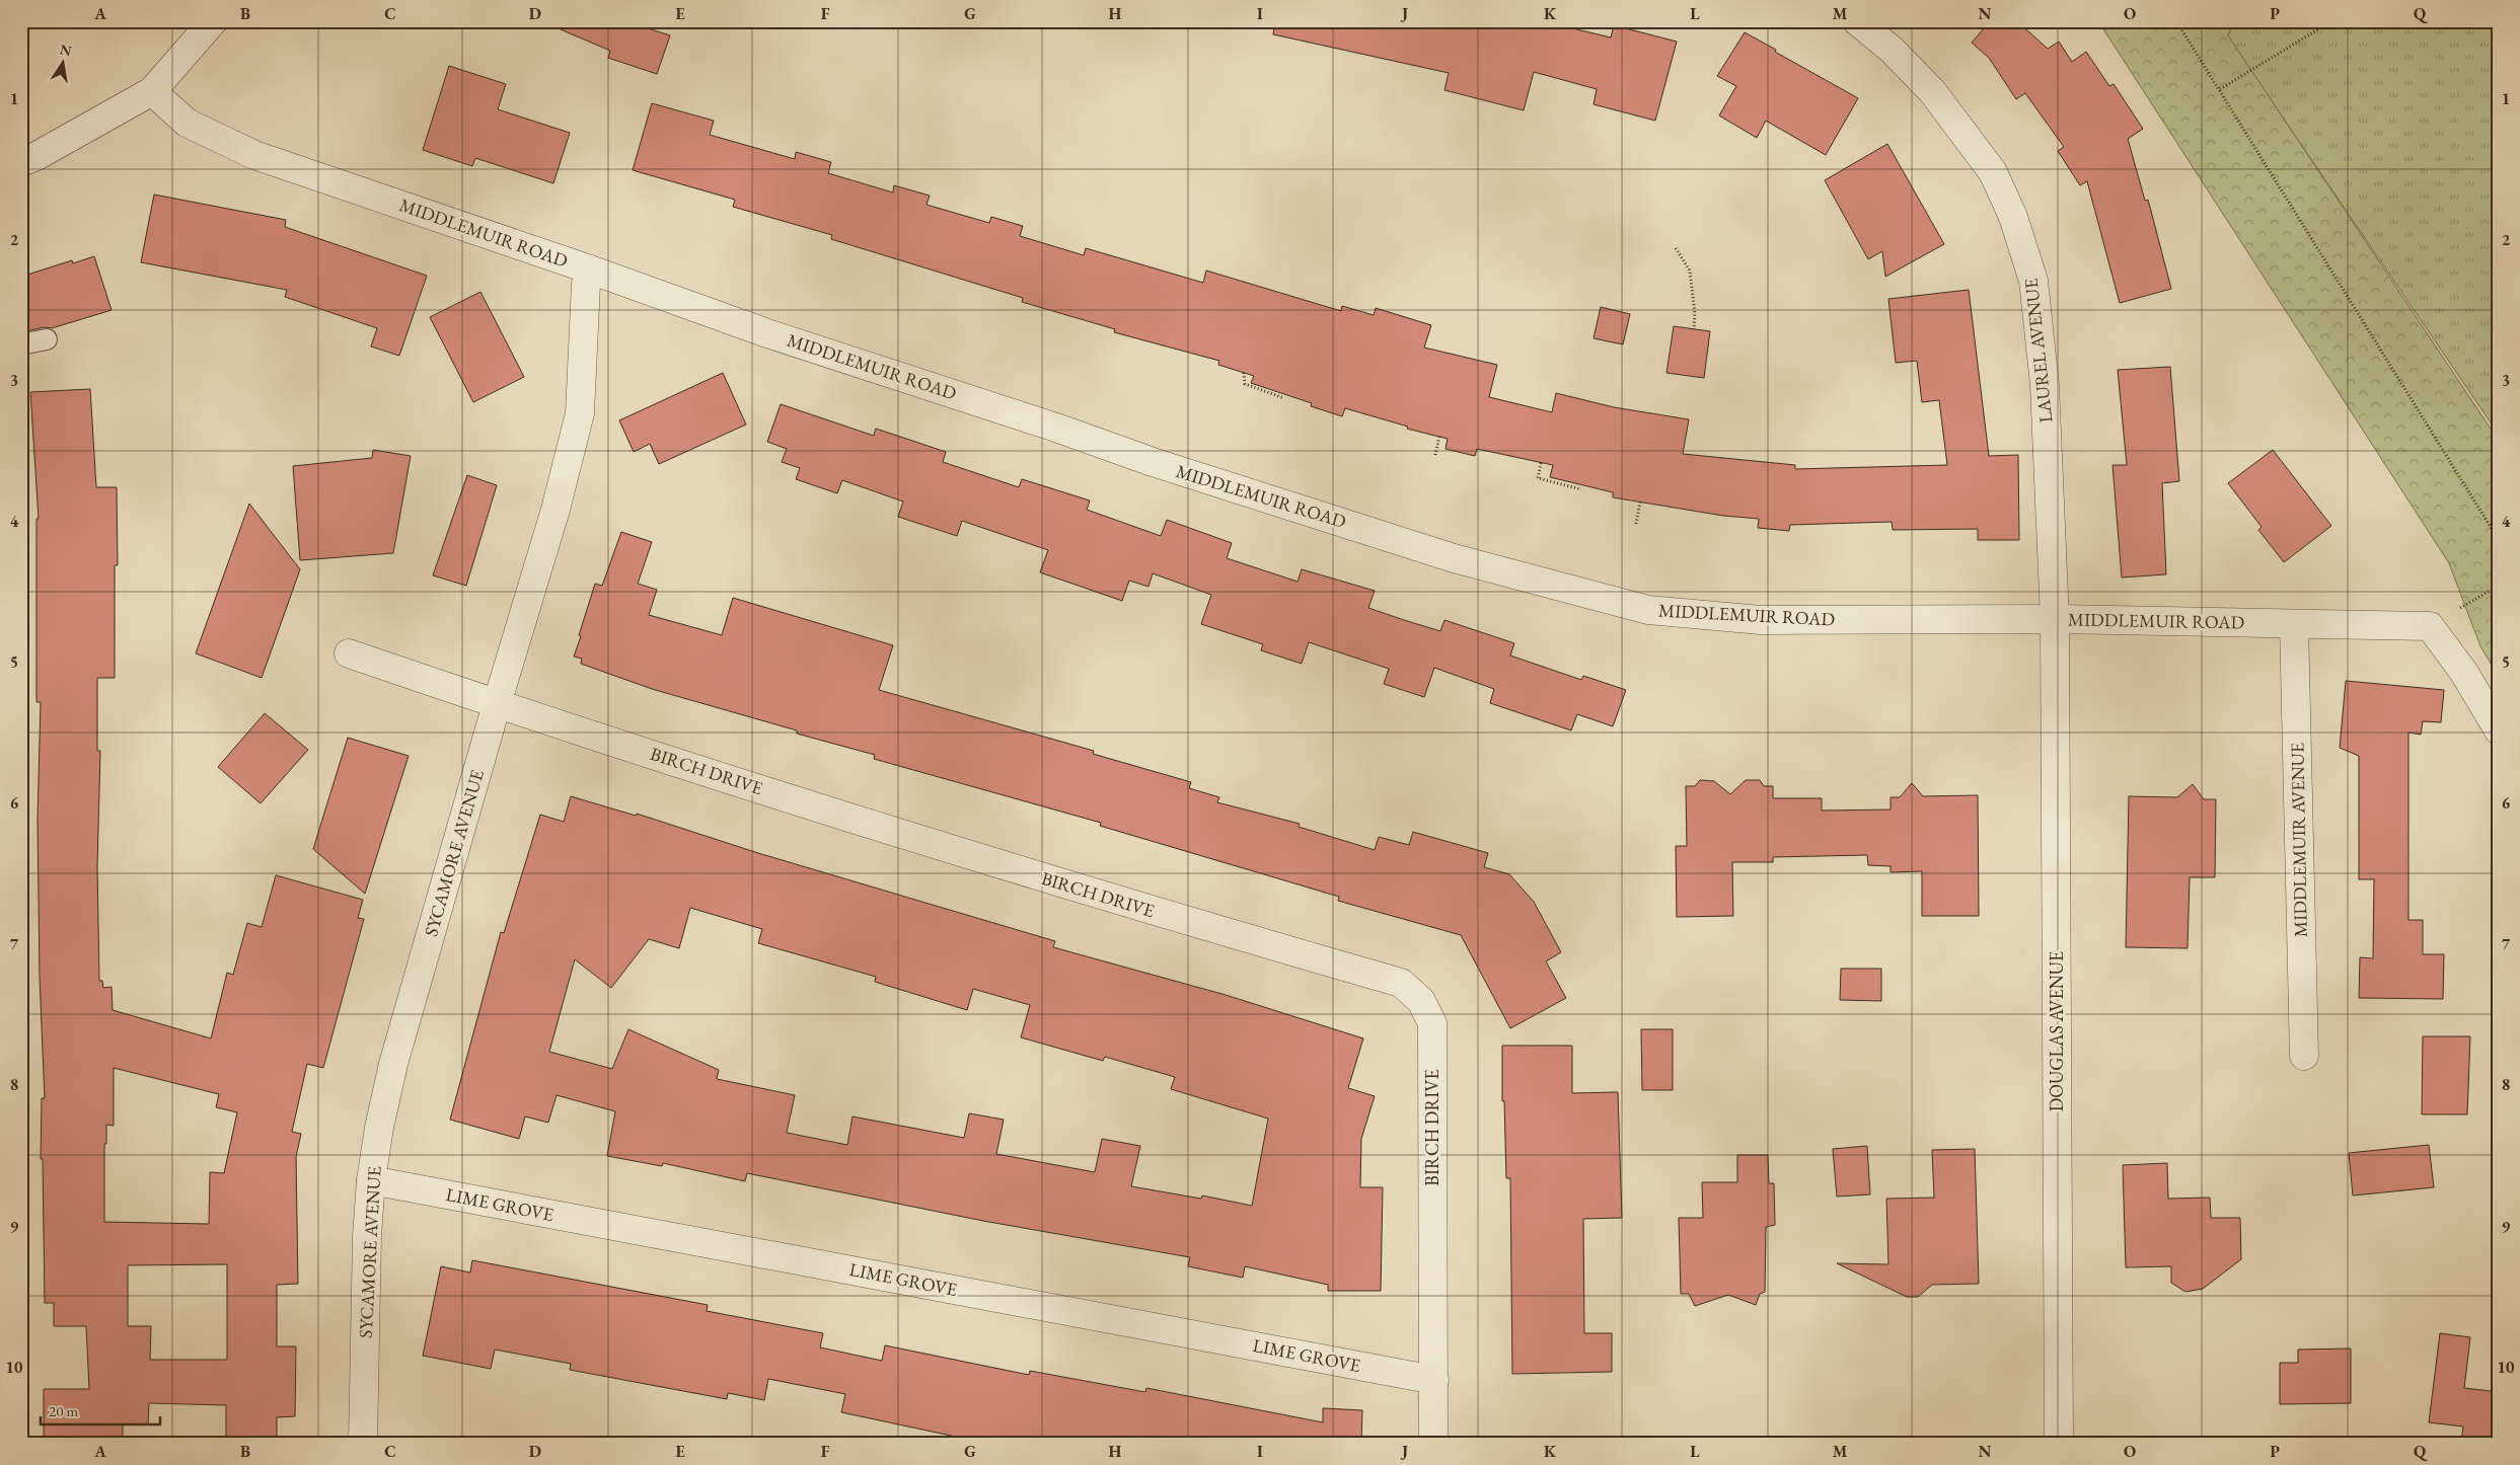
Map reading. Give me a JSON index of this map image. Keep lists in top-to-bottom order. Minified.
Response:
{"streets":{"street":["MIDDLEMUIR ROAD","LAUREL AVENUE","BIRCH DRIVE","MIDDLEMUIR AVENUE","SYCAMORE AVENUE","DOUGLAS AVENUE","LIME GROVE"]},"crossings":[["MIDDLEMUIR ROAD","LAUREL AVENUE"],["MIDDLEMUIR ROAD","MIDDLEMUIR AVENUE"],["MIDDLEMUIR ROAD","SYCAMORE AVENUE"],["MIDDLEMUIR ROAD","DOUGLAS AVENUE"],["LAUREL AVENUE","DOUGLAS AVENUE"],["BIRCH DRIVE","SYCAMORE AVENUE"],["BIRCH DRIVE","LIME GROVE"],["SYCAMORE AVENUE","LIME GROVE"]],"scale_bar":"20 m","north":"top","grid":{"columns":["A","B","C","D","E","F","G","H","I","J","K","L","M","N","O","P","Q"],"rows":["1","2","3","4","5","6","7","8","9","10"]}}
